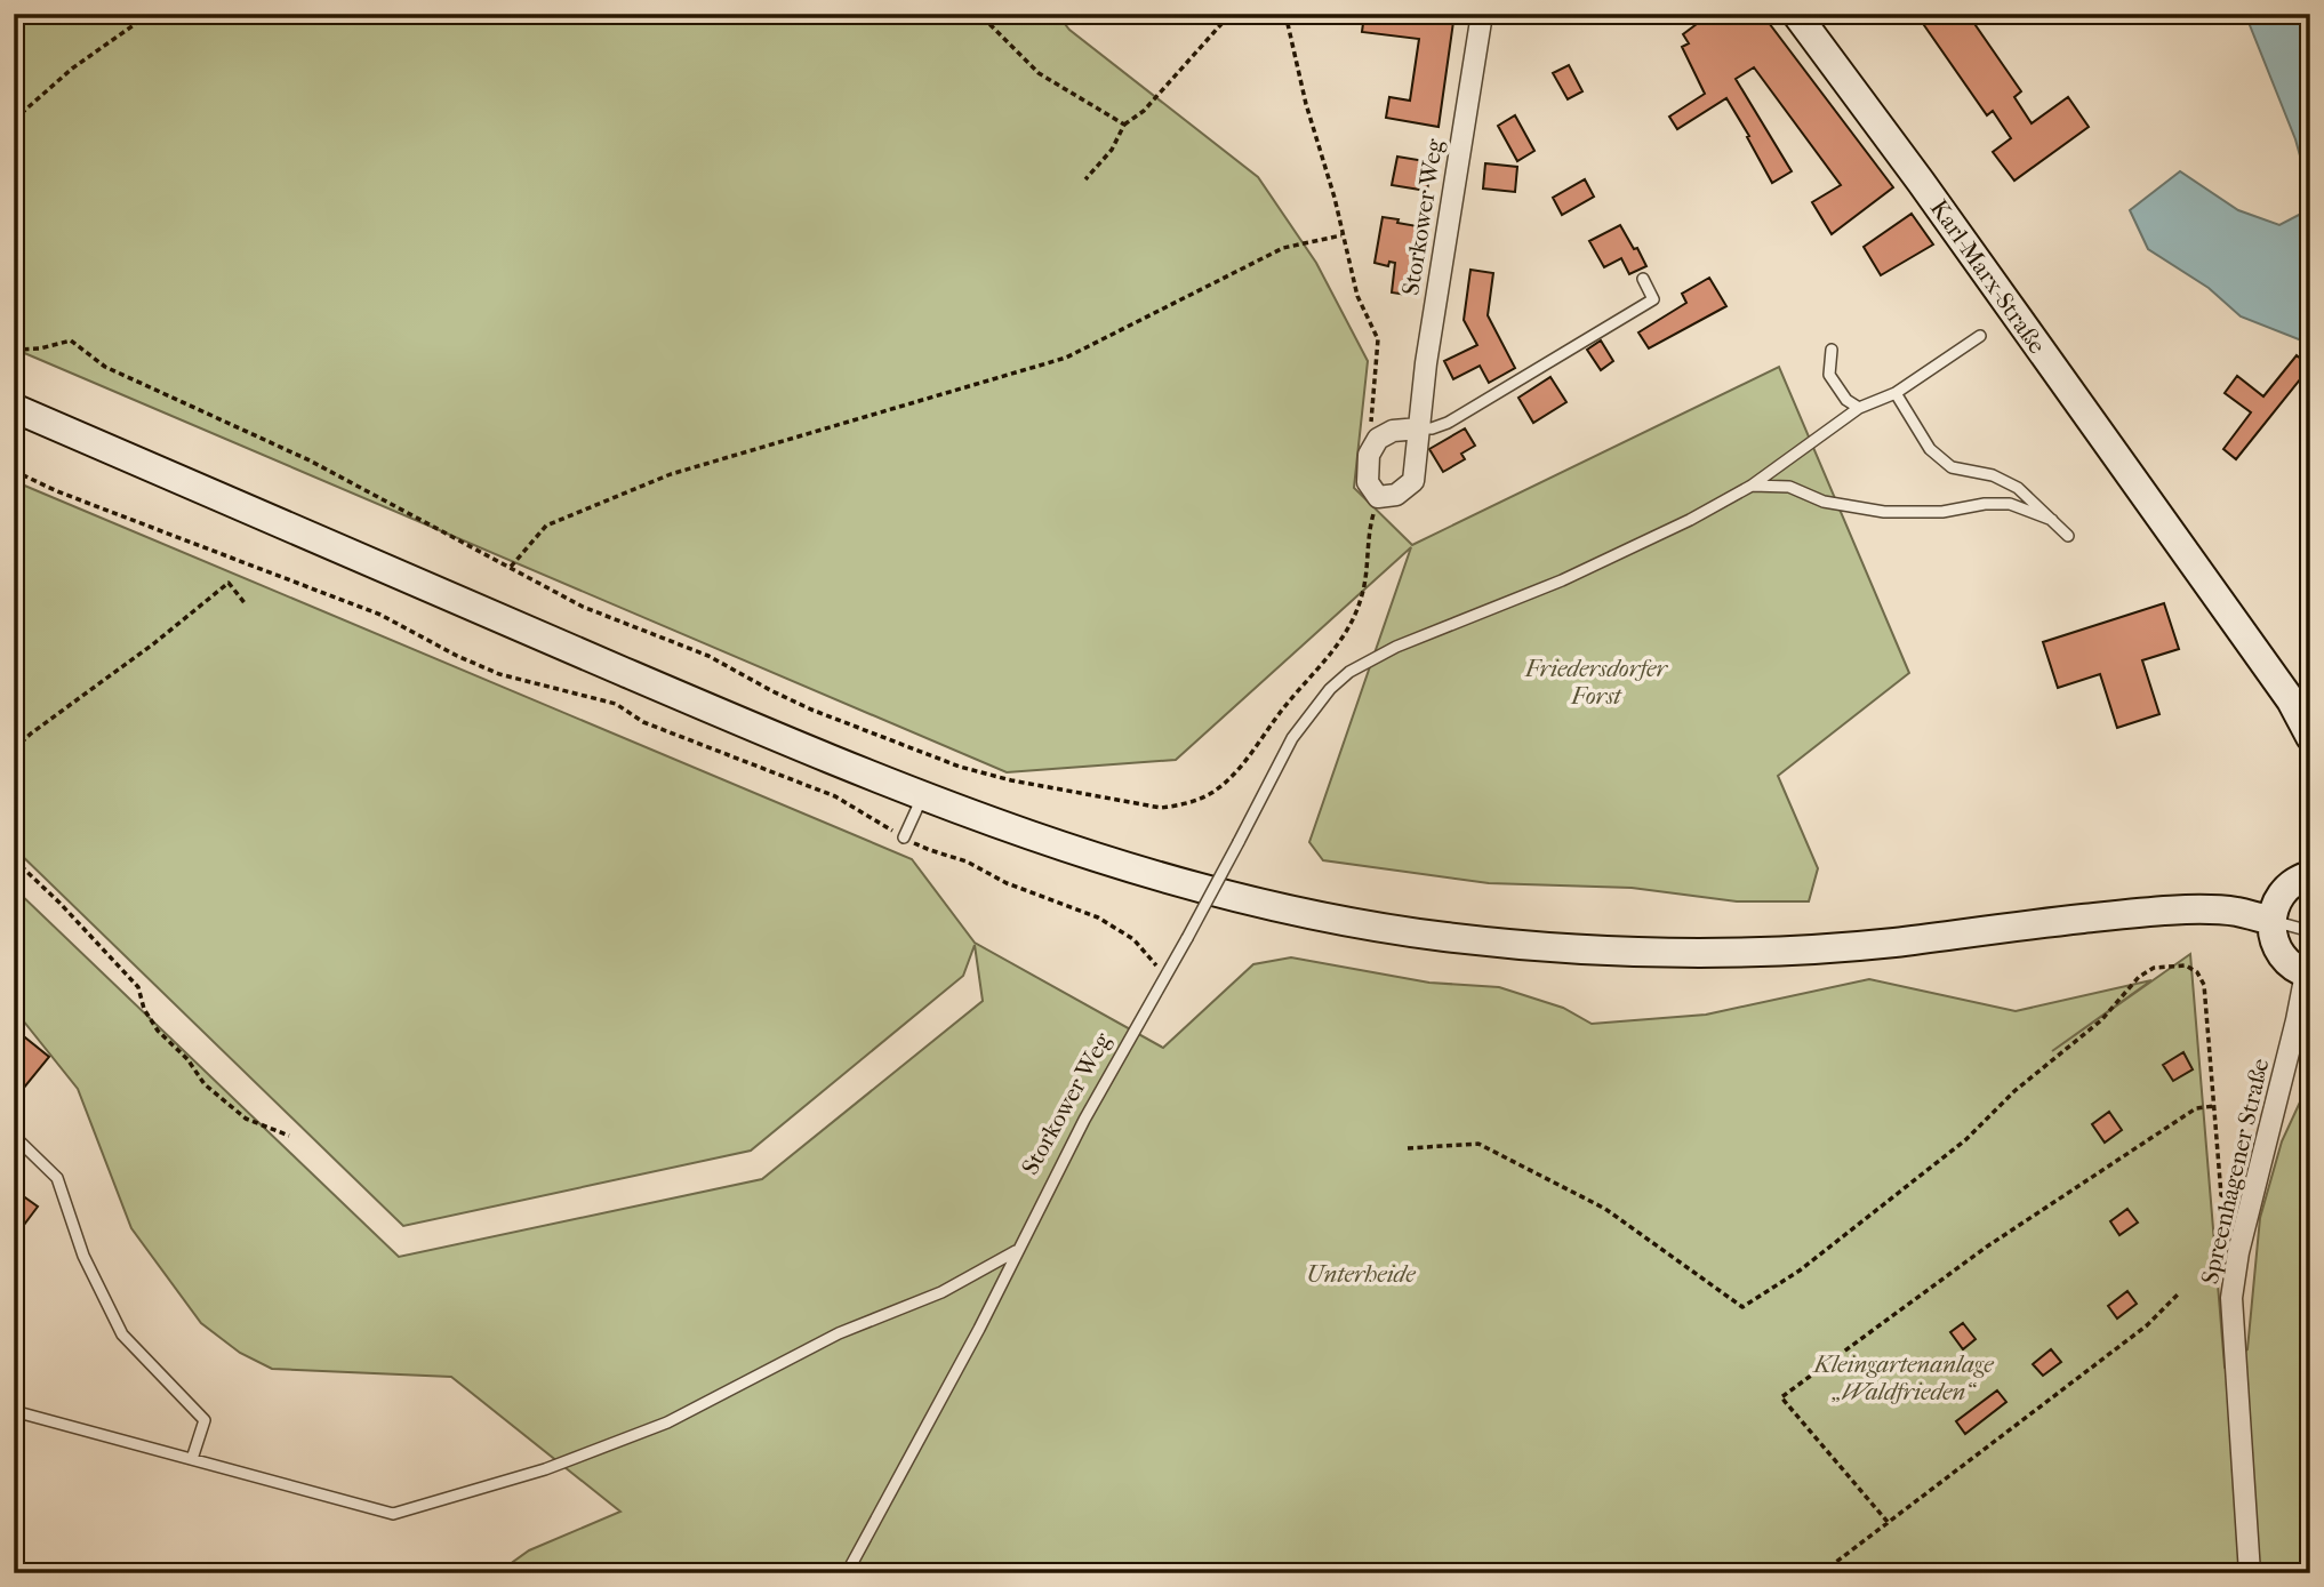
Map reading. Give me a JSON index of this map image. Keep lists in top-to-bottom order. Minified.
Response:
{"streets":{"main road":["Karl-Marx-Straße"],"street":["Storkower Weg","Spreenhagener Straße"]},"parks":["Friedersdorfer Forst","Unterheide","Kleingartenanlage „Waldfrieden“"]}
